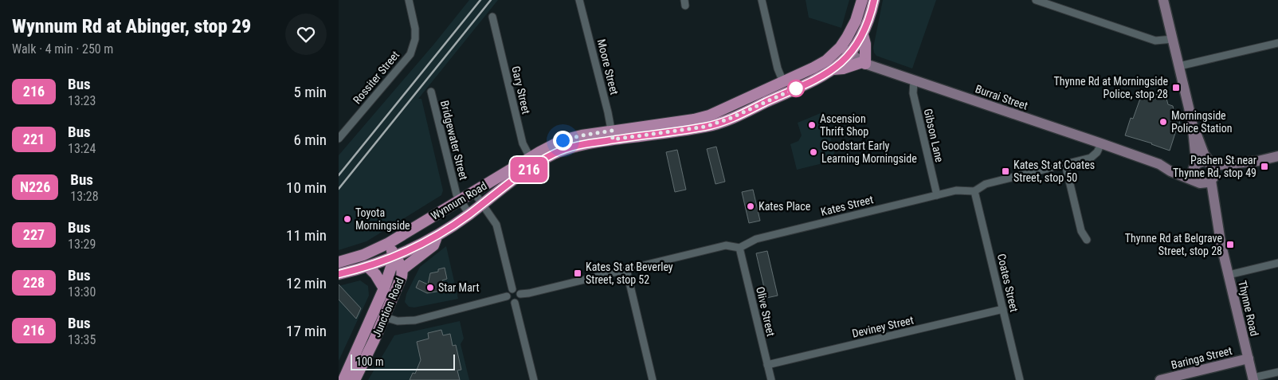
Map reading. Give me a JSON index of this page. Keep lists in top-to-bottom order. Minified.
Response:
{"streets":{"main road":["Wynnum Road","Junction Road"],"street":["Moore Street","Rossiter Street","Gary Street","Burrai Street","Gibson Lane","Bridgewater Street","Kates Street","Coates Street","Thynne Road","Olive Street","Deviney Street","Baringa Street"]},"crossings":[["Moore Street","Wynnum Road"],["Gary Street","Wynnum Road"],["Burrai Street","Gibson Lane"],["Burrai Street","Wynnum Road"],["Burrai Street","Kates Street"],["Burrai Street","Thynne Road"],["Gibson Lane","Kates Street"],["Bridgewater Street","Wynnum Road"],["Wynnum Road","Junction Road"],["Kates Street","Coates Street"],["Kates Street","Olive Street"],["Coates Street","Deviney Street"],["Thynne Road","Baringa Street"],["Olive Street","Deviney Street"]],"places":{"transit":["Thynne Rd at Morningside Police, stop 28","Pashen St near Thynne Rd, stop 49","Kates St at Coates Street, stop 50","Thynne Rd at Belgrave Street, stop 28","Kates St at Beverley Street, stop 52"],"other":["Morningside Police Station","Ascension Thrift Shop","Goodstart Early Learning Morningside","Kates Place","Toyota Morningside","Star Mart"]},"lines":["bus line 216"],"scale_bar":"100 m","page":{"heading":["Wynnum Rd at Abinger, stop 29","Walk · 4 min · 250 m"],"on_map":"216","list":[{"mark":"216","name":"Bus","note":"13:23","value":"5 min"},{"mark":"221","name":"Bus","note":"13:24","value":"6 min"},{"mark":"N226","name":"Bus","note":"13:28","value":"10 min"},{"mark":"227","name":"Bus","note":"13:29","value":"11 min"},{"mark":"228","name":"Bus","note":"13:30","value":"12 min"},{"mark":"216","name":"Bus","note":"13:35","value":"17 min"}],"scale":"100 m"}}
